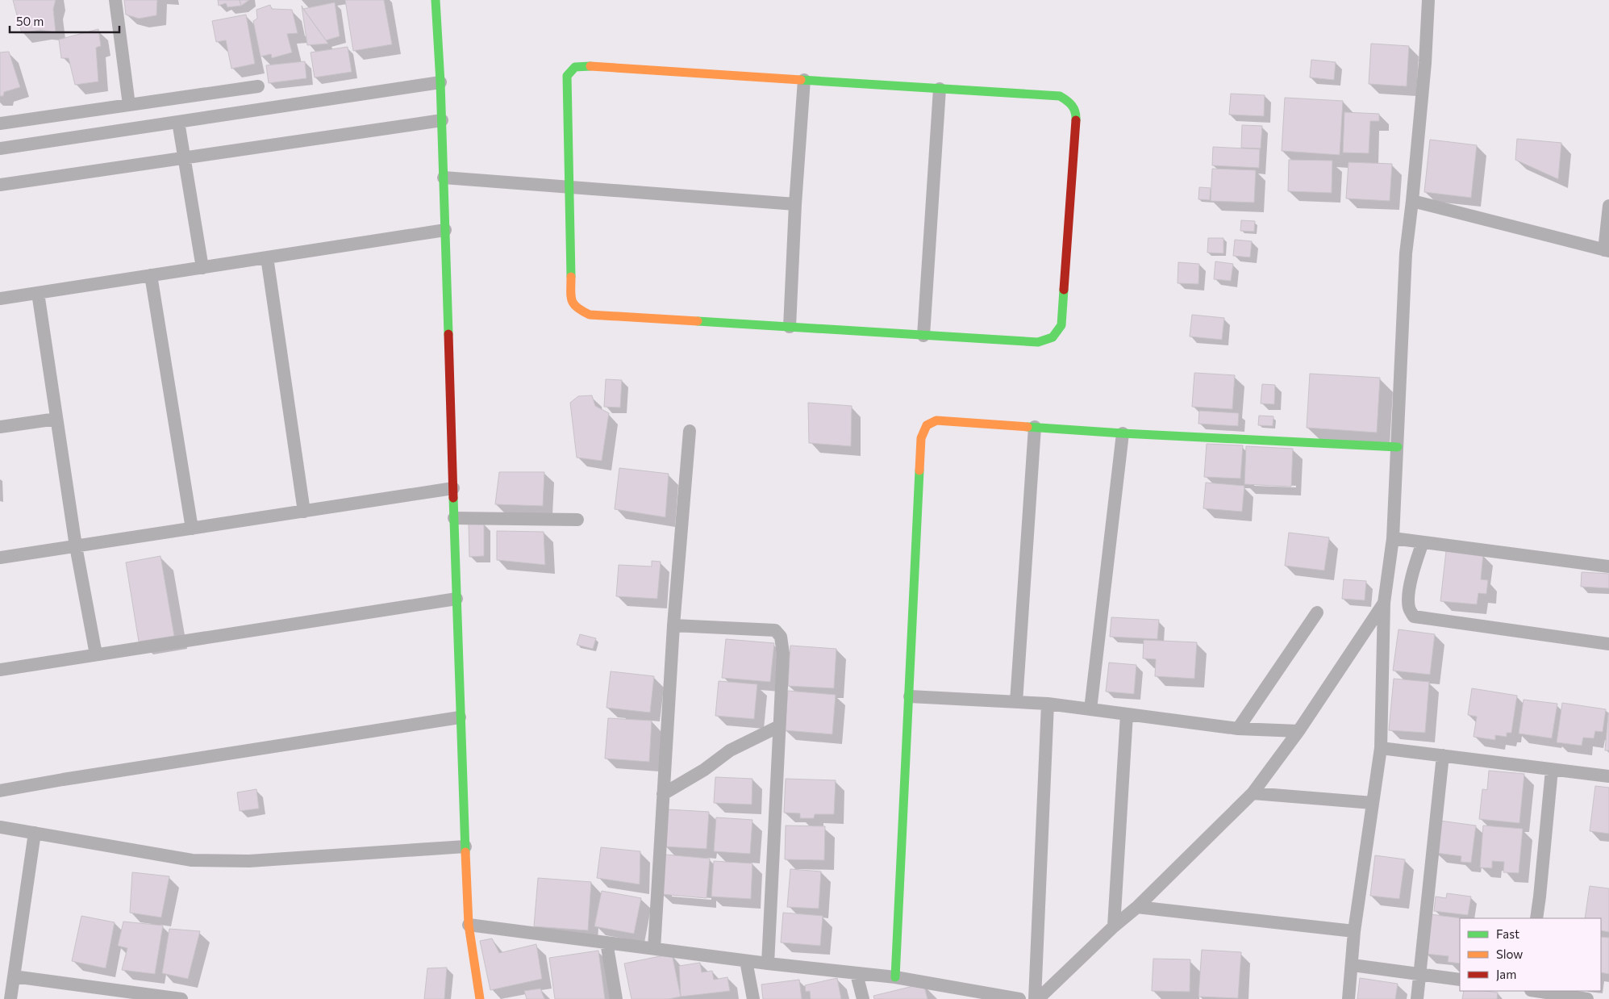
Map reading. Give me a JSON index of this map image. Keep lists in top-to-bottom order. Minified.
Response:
{"legend":["Fast","Slow","Jam"],"scale_bar":"50 m"}
